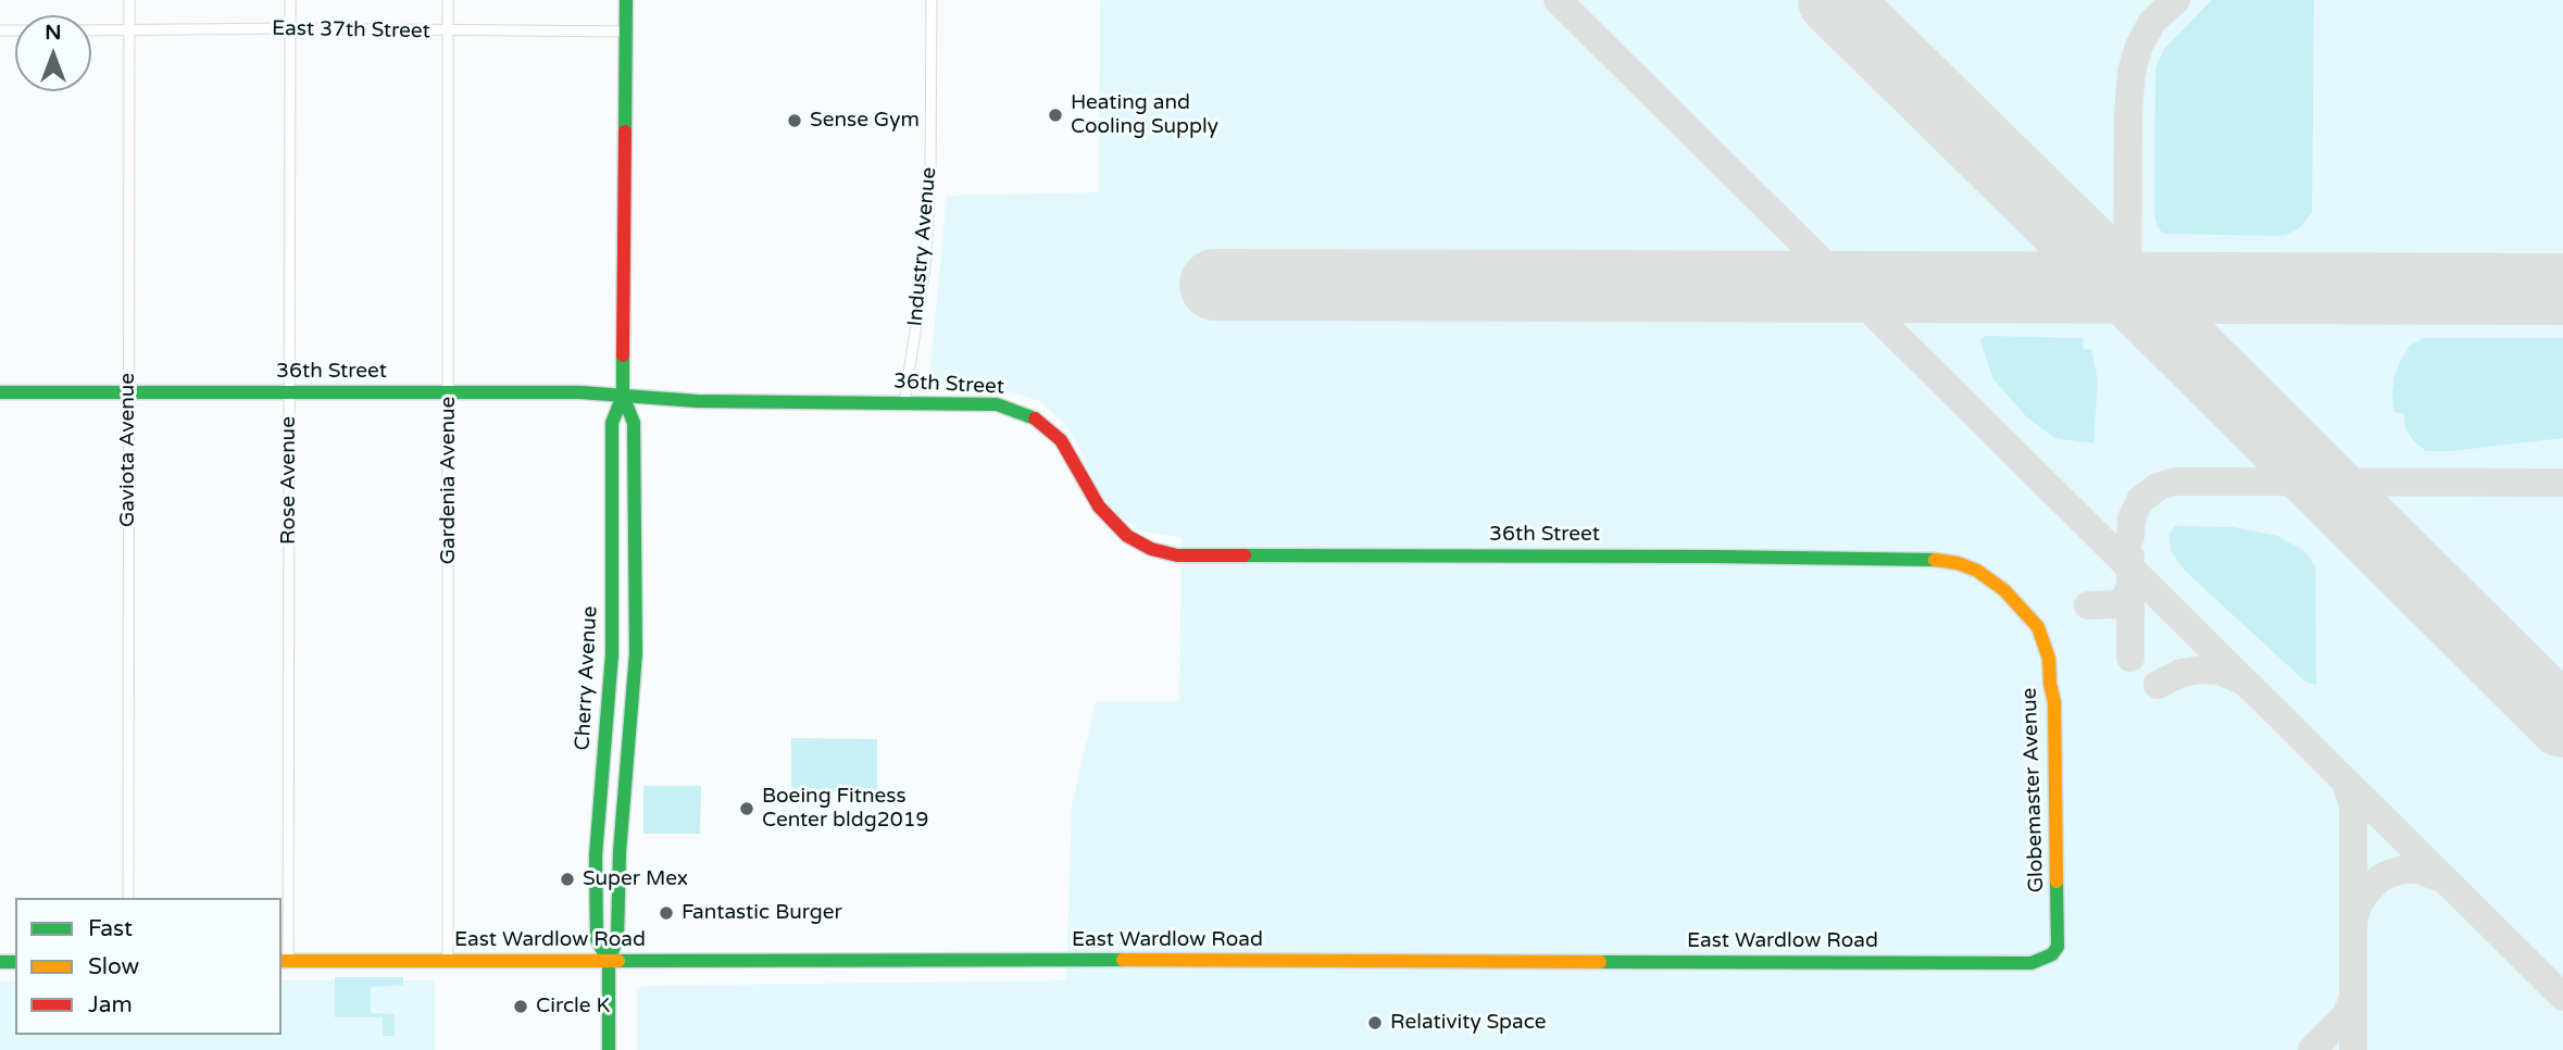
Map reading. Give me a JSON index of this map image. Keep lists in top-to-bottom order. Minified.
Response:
{"streets":{"street":["East 37th Street","Industry Avenue","36th Street","Gaviota Avenue","Rose Avenue","Gardenia Avenue","Cherry Avenue","Globemaster Avenue","East Wardlow Road"]},"crossings":[["East 37th Street","Gaviota Avenue"],["East 37th Street","Rose Avenue"],["East 37th Street","Gardenia Avenue"],["East 37th Street","Cherry Avenue"],["Industry Avenue","36th Street"],["36th Street","Gaviota Avenue"],["36th Street","Rose Avenue"],["36th Street","Gardenia Avenue"],["36th Street","Cherry Avenue"],["36th Street","Globemaster Avenue"],["Rose Avenue","East Wardlow Road"],["Gardenia Avenue","East Wardlow Road"],["Cherry Avenue","East Wardlow Road"],["Globemaster Avenue","East Wardlow Road"]],"places":["Heating and Cooling Supply","Sense Gym","Boeing Fitness Center bldg2019","Super Mex","Fantastic Burger","Circle K","Relativity Space"],"legend":["Fast","Slow","Jam"],"north":"top"}
